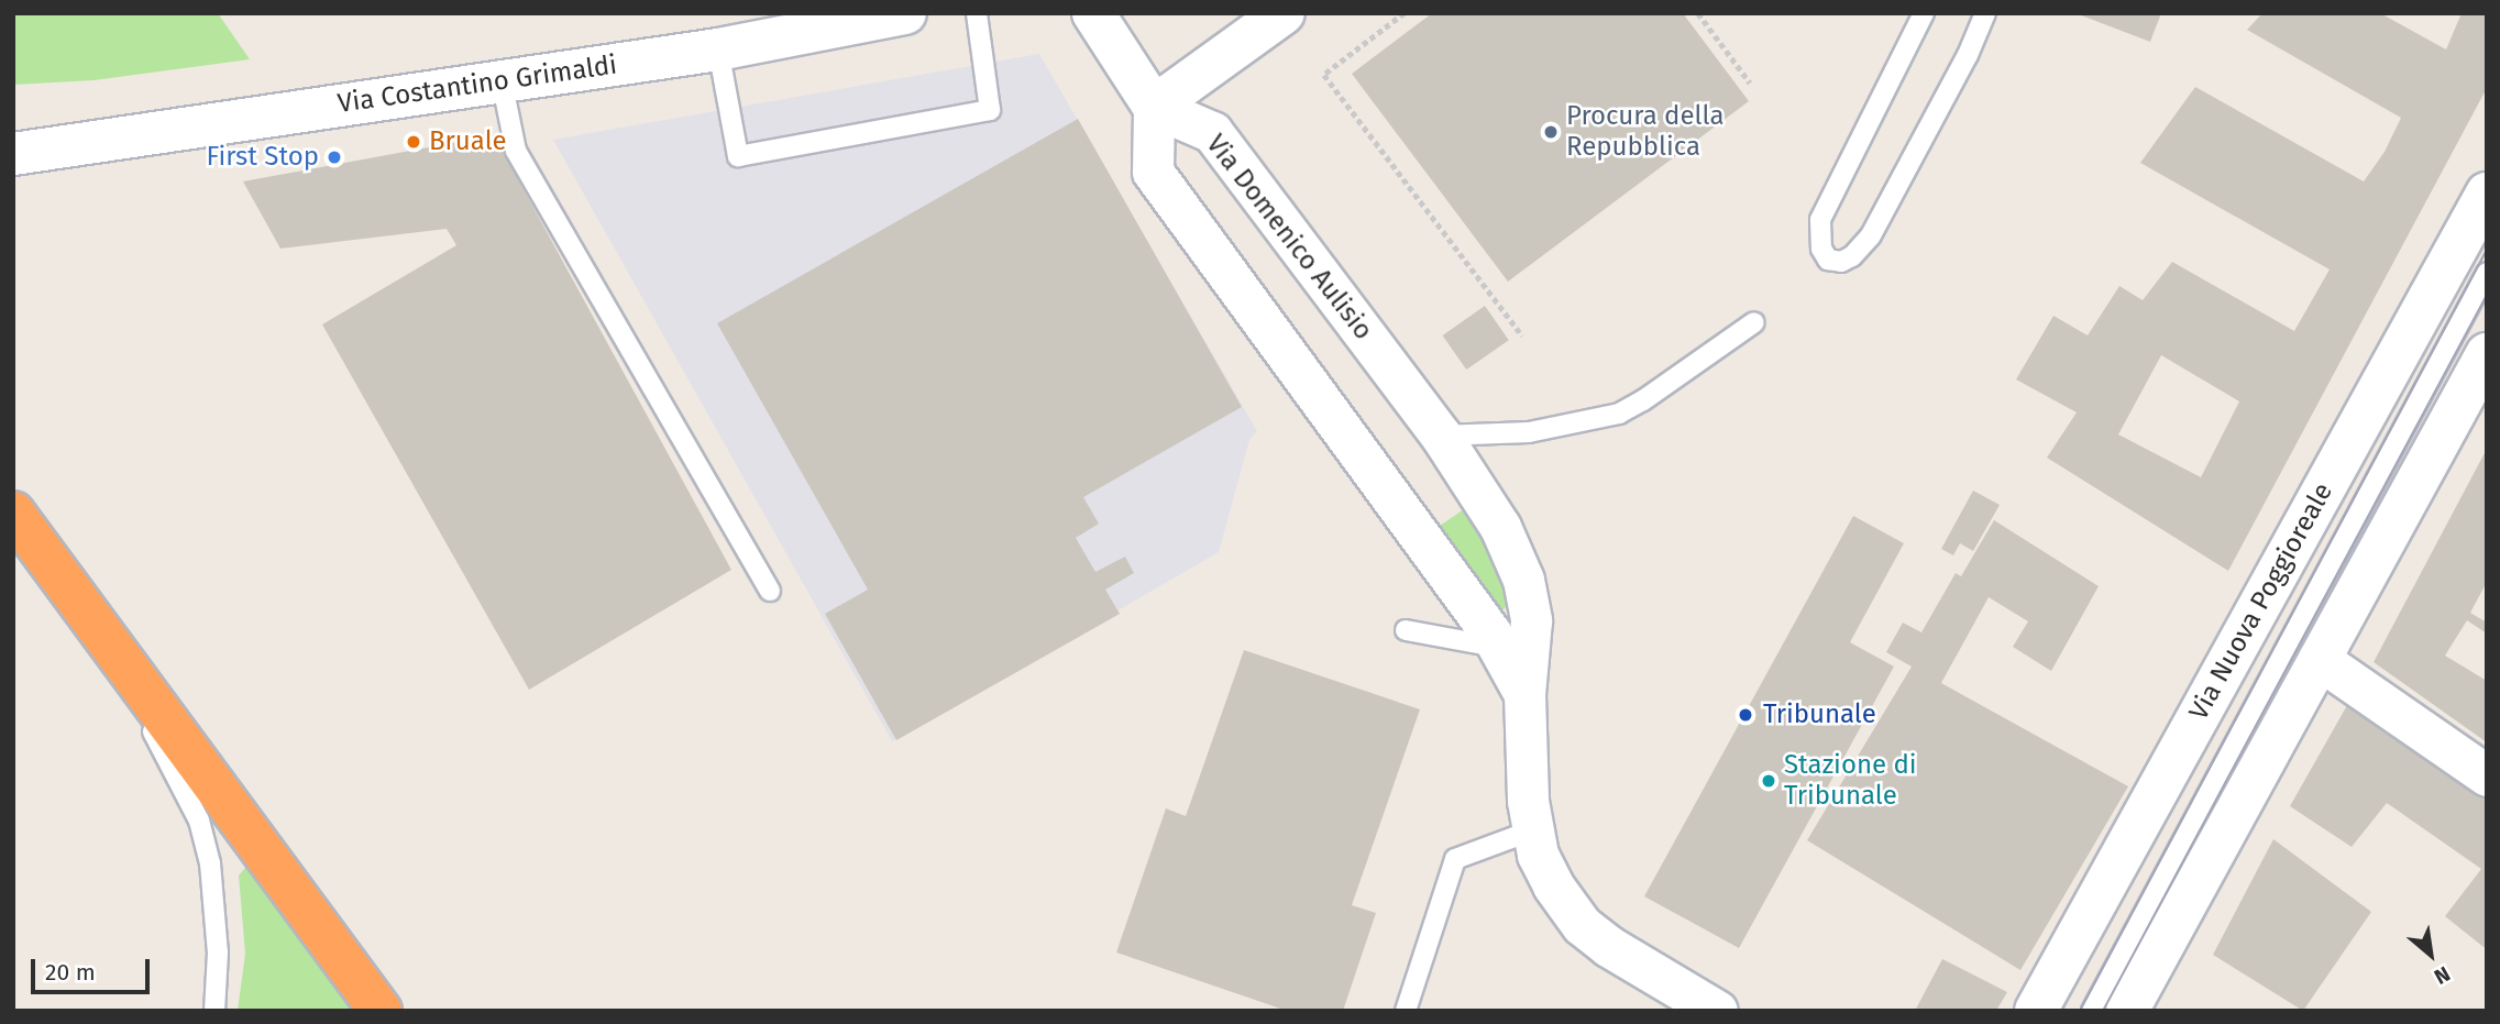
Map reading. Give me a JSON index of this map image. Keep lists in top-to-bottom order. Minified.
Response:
{"streets":{"main road":["Via Costantino Grimaldi","Via Nuova Poggioreale"],"street":["Via Domenico Aulisio"]},"places":["Procura della Repubblica","Bruale","First Stop","Tribunale","Stazione di Tribunale"],"scale_bar":"20 m","north":"bottom right"}
